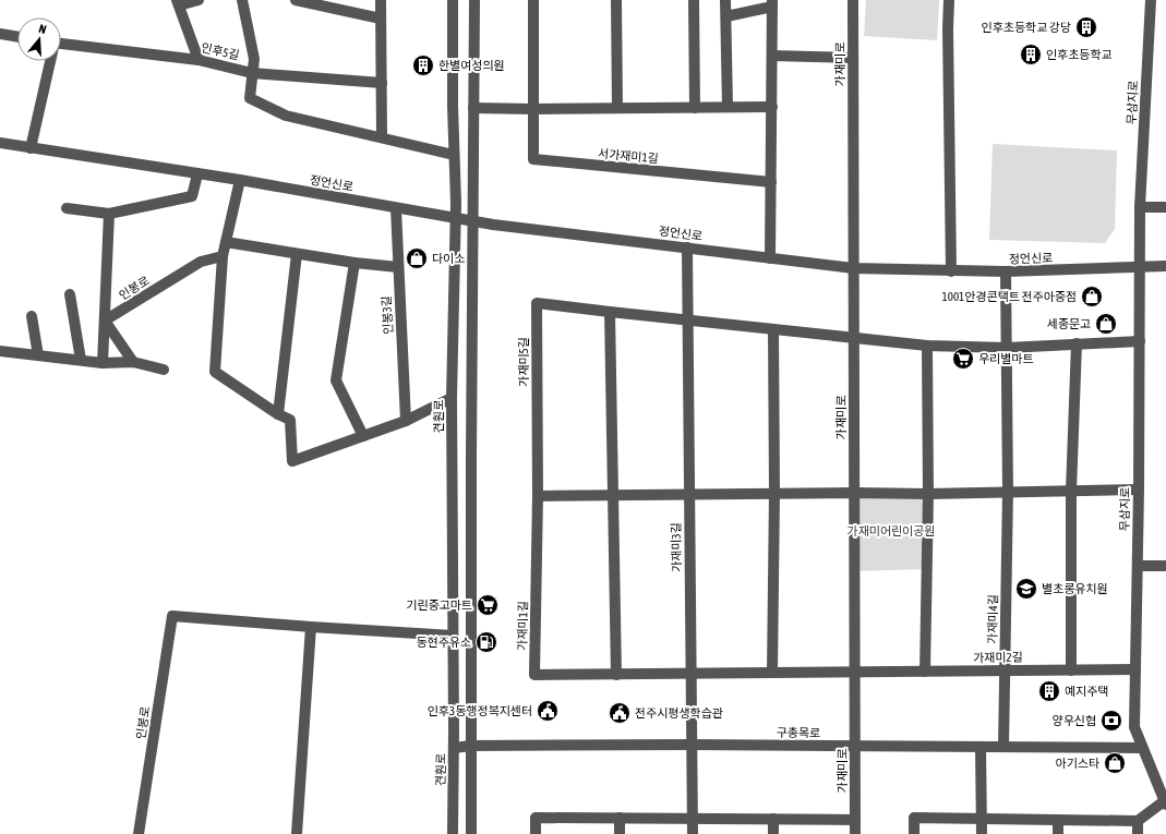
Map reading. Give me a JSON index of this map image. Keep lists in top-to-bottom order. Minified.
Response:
{"streets":{"street":["인후5길","가재미로","무삼지로","서가재미1길","정언신로","인봉로","인봉3길","가재미5길","견훤로","가재미3길","가재미4길","가재미1길","가재미2길","구총목로"]},"crossings":[["가재미로","정언신로"],["가재미로","가재미5길"],["가재미로","가재미1길"],["가재미로","가재미2길"],["가재미로","구총목로"],["무삼지로","정언신로"],["무삼지로","가재미5길"],["무삼지로","가재미2길"],["무삼지로","구총목로"],["정언신로","인봉3길"],["정언신로","견훤로"],["정언신로","가재미4길"],["가재미5길","가재미3길"],["가재미5길","가재미4길"],["가재미5길","가재미1길"],["견훤로","구총목로"],["가재미3길","가재미1길"],["가재미4길","가재미2길"],["가재미4길","구총목로"],["가재미1길","가재미2길"]],"parks":["가재미어린이공원"],"places":{"building":["인후초등학교 강당","인후초등학교","한별여성의원","예지주택"],"shop":["다이소","1001안경콘택트 전주아중점","세종문고","아기스타"],"supermarket":["우리별마트","기린중고마트"],"school or university":["별초롱유치원"],"fuel station":["동현주유소"],"public building":["인후3동행정복지센터","전주시평생학습관"],"bank":["양우신협"]},"north":"top"}
